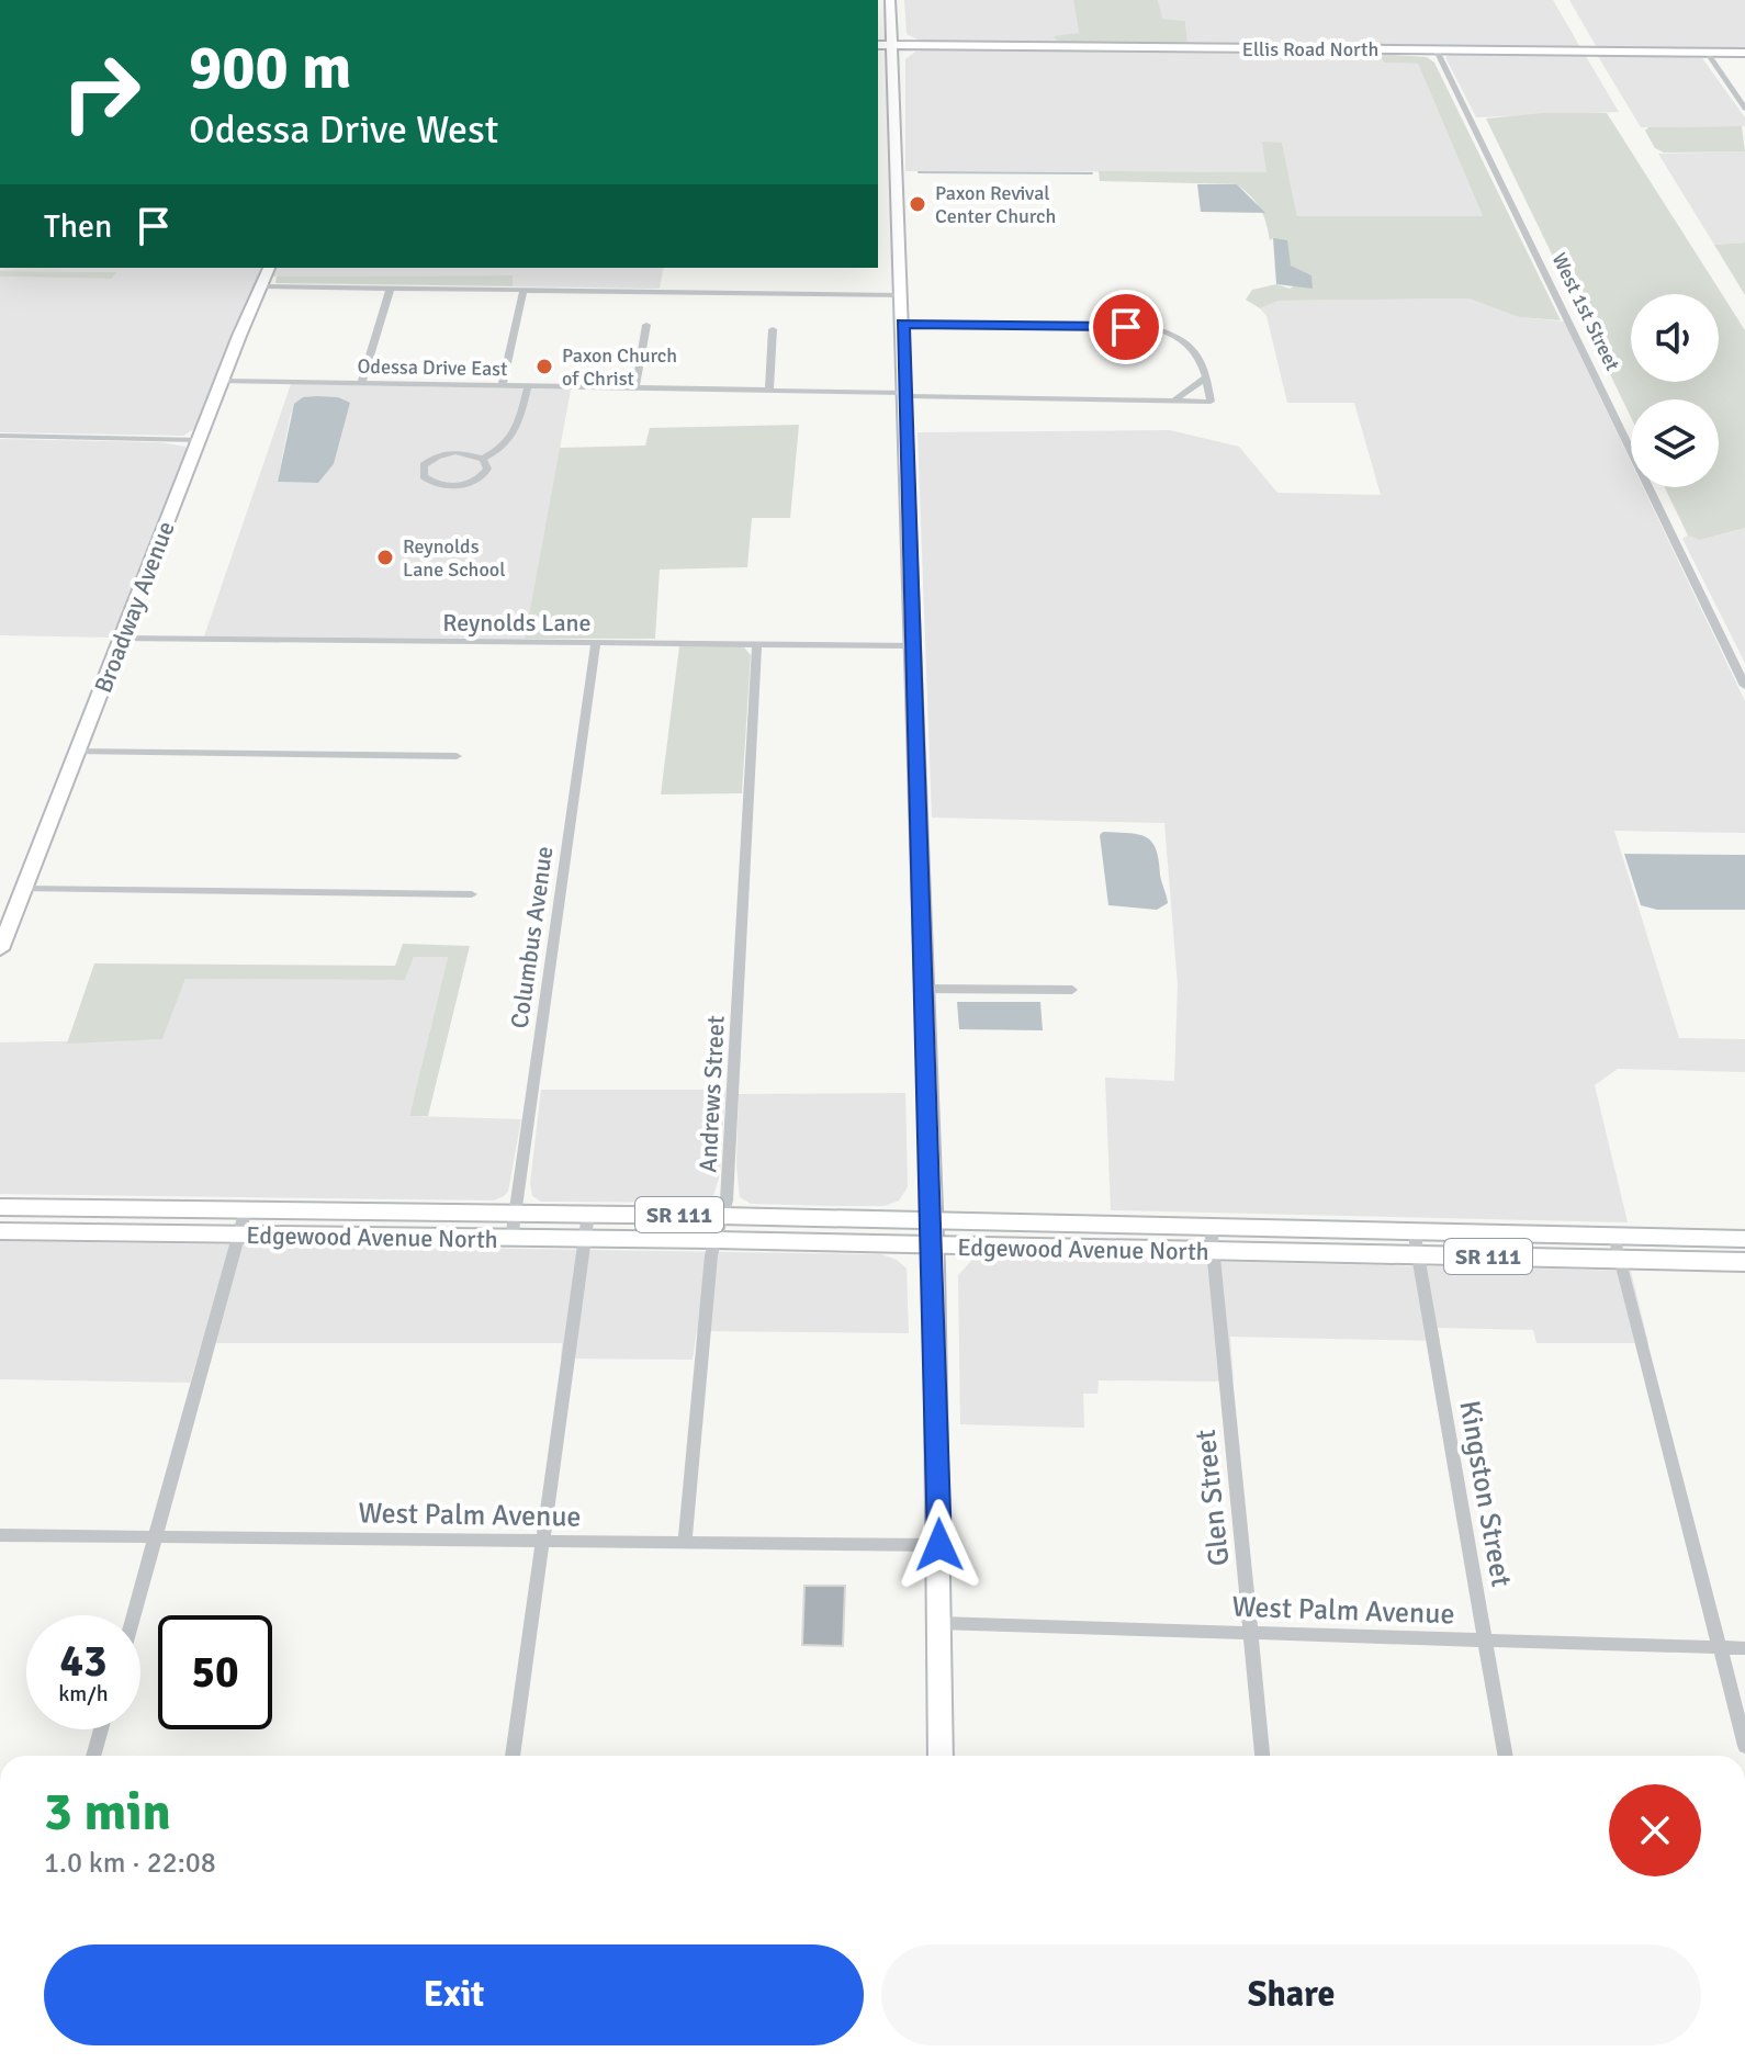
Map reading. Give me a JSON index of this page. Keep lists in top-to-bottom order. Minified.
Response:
{"streets":{"main road":["Ellis Road North","Broadway Avenue","SR 111","Edgewood Avenue North"],"street":["West 1st Street","Odessa Drive East","Reynolds Lane","Columbus Avenue","Andrews Street","Kingston Street","Glen Street","West Palm Avenue"]},"crossings":[["Ellis Road North","West 1st Street"],["Odessa Drive East","Broadway Avenue"],["Broadway Avenue","Reynolds Lane"],["Reynolds Lane","Columbus Avenue"],["Reynolds Lane","Andrews Street"],["Columbus Avenue","Edgewood Avenue North"],["Andrews Street","Edgewood Avenue North"],["Andrews Street","West Palm Avenue"],["Edgewood Avenue North","Kingston Street"],["Edgewood Avenue North","Glen Street"],["Kingston Street","West Palm Avenue"],["Glen Street","West Palm Avenue"]],"places":["Paxon Revival Center Church","Paxon Church of Christ","Reynolds Lane School"],"page":{"turn":["900 m","Odessa Drive West"],"then":"Then","speed":"43 km/h","limit":"50","heading":["3 min","1.0 km · 22:08"],"buttons":["Exit","Share"]}}
